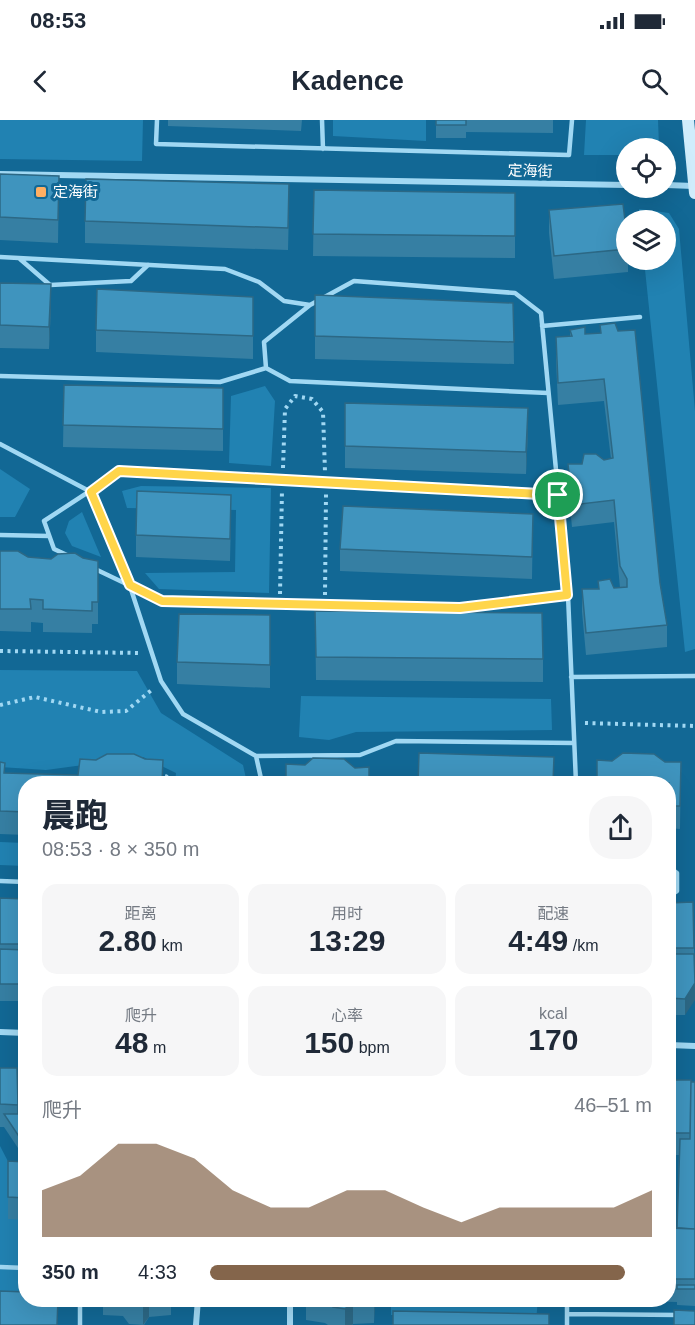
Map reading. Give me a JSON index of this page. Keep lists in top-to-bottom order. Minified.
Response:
{"streets":{"street":["定海街"]},"places":{"transit":["定海街"]},"page":{"status":"08:53","header":"Kadence","heading":["晨跑","08:53 · 8 × 350 m"],"stats":[["距离","2.80 km"],["用时","13:29"],["配速","4:49 /km"],["爬升","48 m"],["心率","150 bpm"],["kcal","170"]],"chart":["爬升","46–51 m"],"list":[{"name":"350 m","note":"4:33"}]}}
